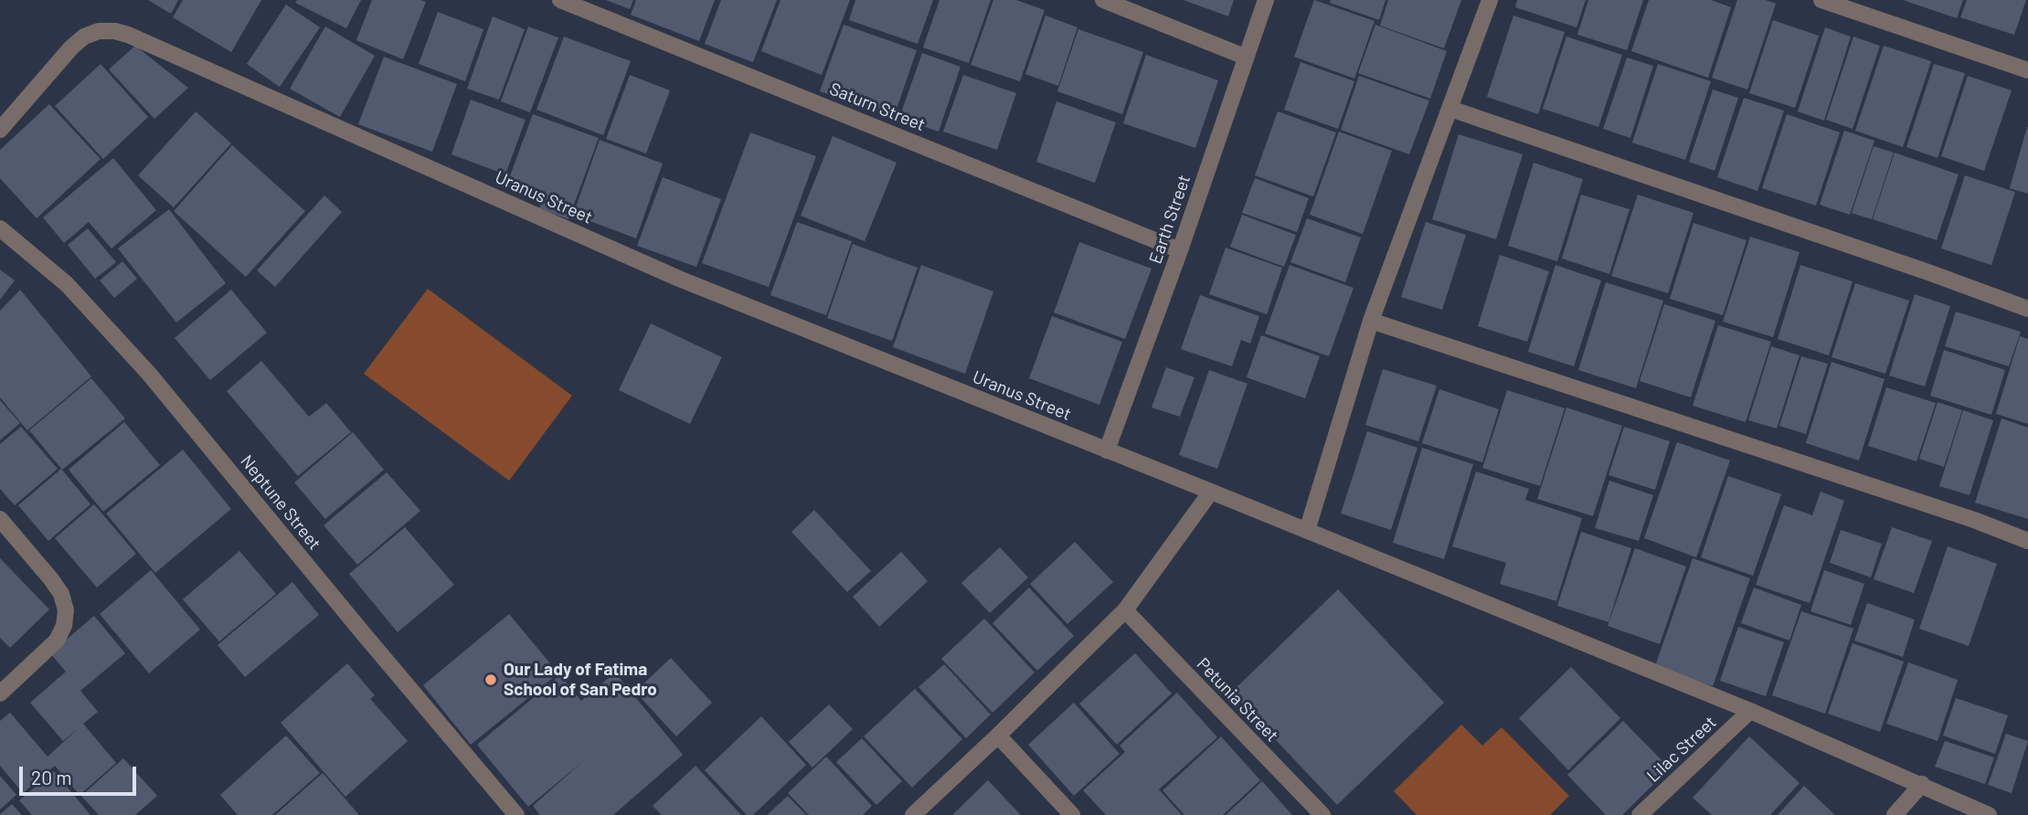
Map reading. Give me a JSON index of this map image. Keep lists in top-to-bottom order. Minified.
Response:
{"streets":{"street":["Saturn Street","Uranus Street","Earth Street","Neptune Street","Petunia Street","Lilac Street"]},"crossings":[["Saturn Street","Earth Street"],["Uranus Street","Earth Street"],["Uranus Street","Lilac Street"]],"places":["Our Lady of Fatima School of San Pedro"],"scale_bar":"20 m"}
